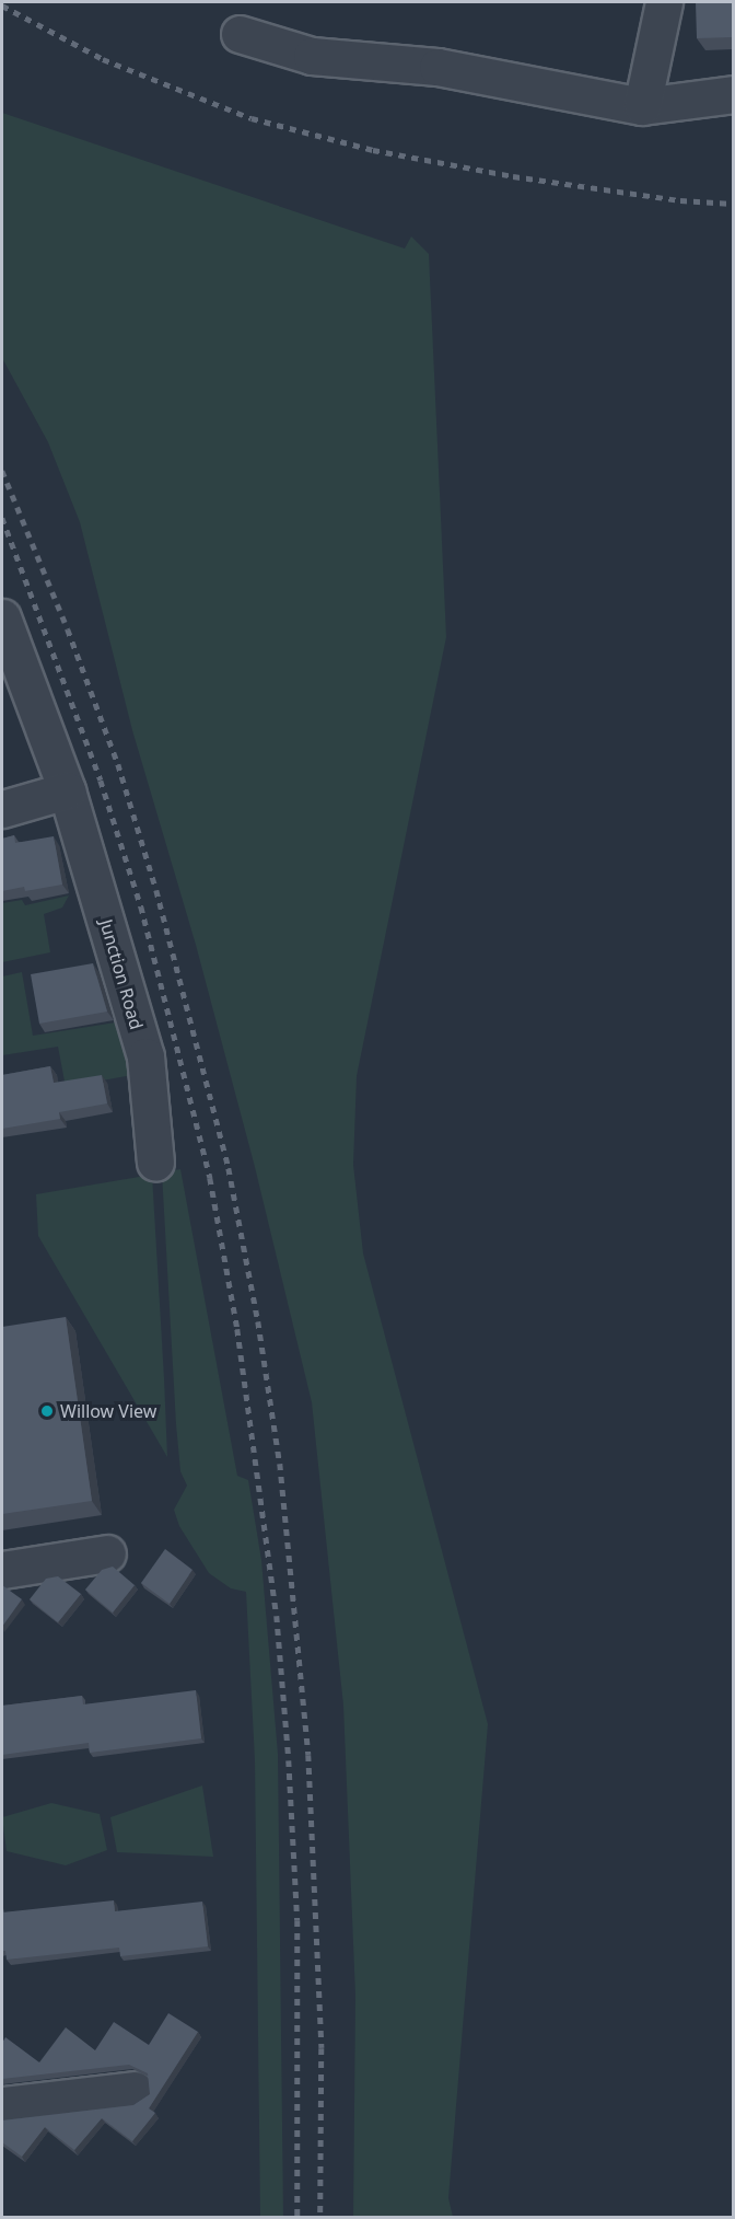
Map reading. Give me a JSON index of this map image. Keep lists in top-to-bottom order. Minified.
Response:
{"streets":{"street":["Junction Road"]},"places":["Willow View"]}
